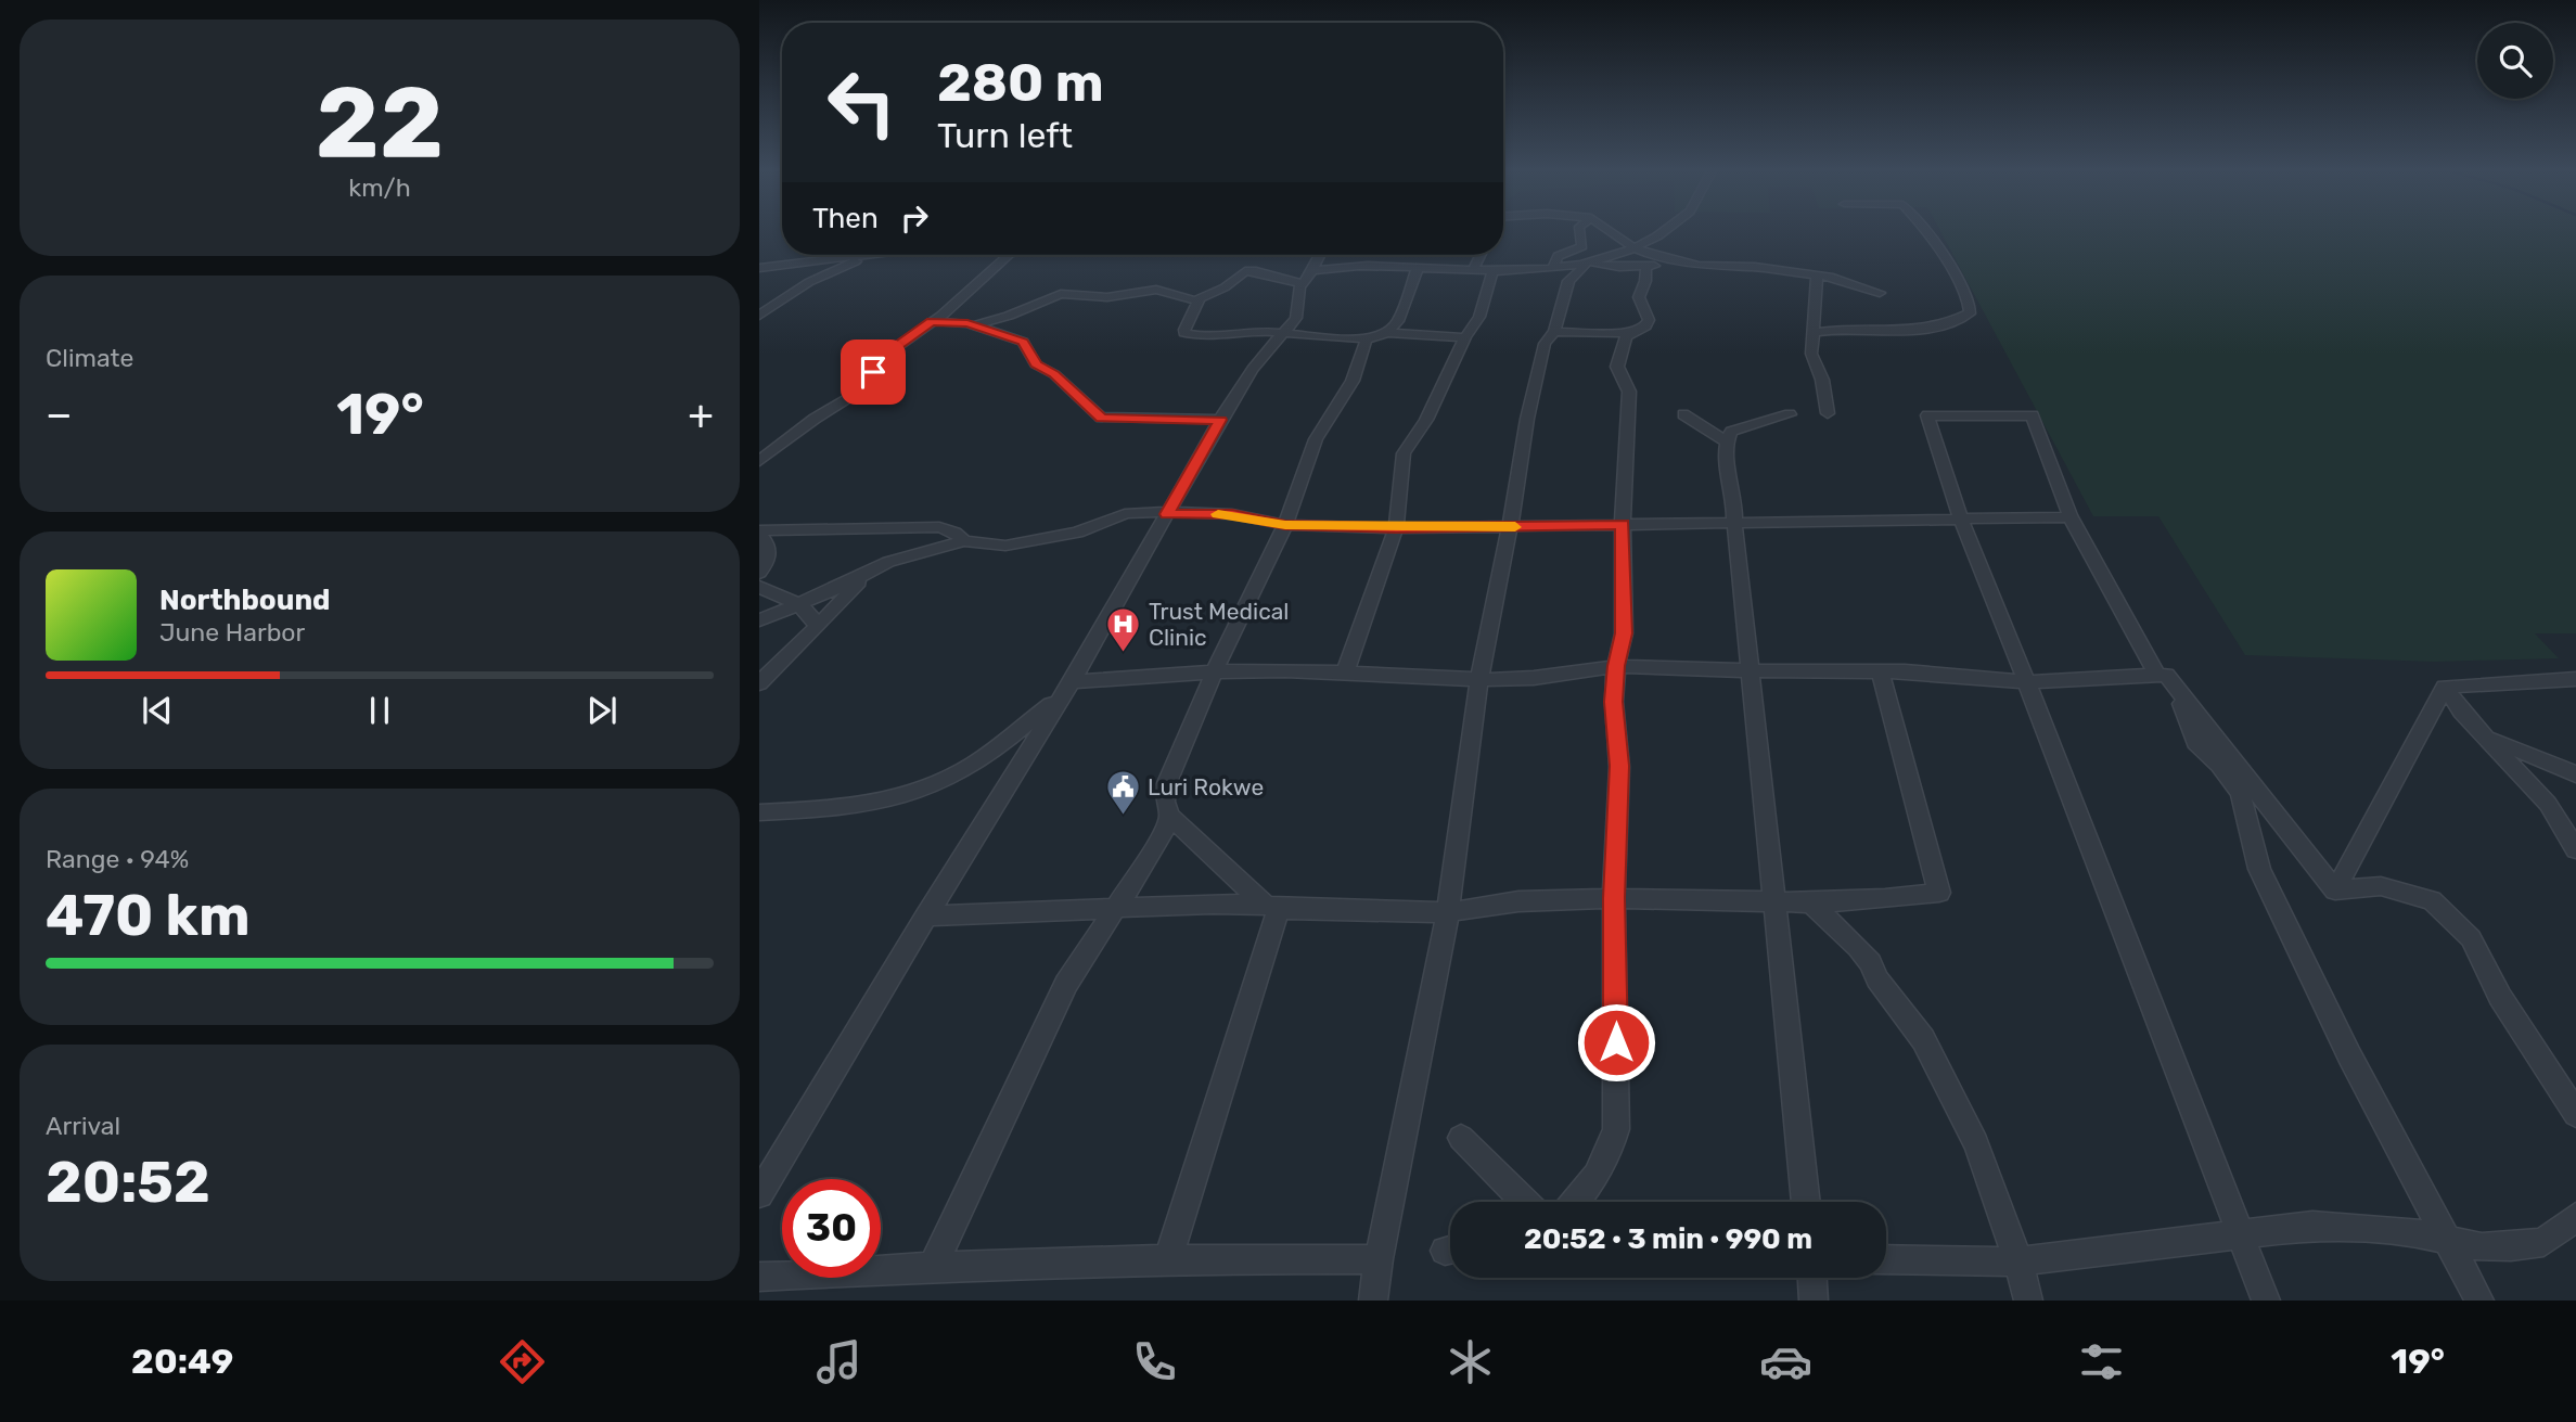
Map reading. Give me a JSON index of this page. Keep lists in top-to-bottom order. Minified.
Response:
{"places":{"hospital":["Trust Medical Clinic"],"public building":["Luri Rokwe"]},"page":{"tile":[["22","km/h"],"Climate",["Range · 94%","470 km"],["Arrival","20:52"]],"turn":["280 m","Turn left"],"then":"Then","heat":["−","19°","+"],"song":["Northbound","June Harbor"],"limit":"30","trip":"20:52 · 3 min · 990 m","tabs":["20:49","19°"]}}
